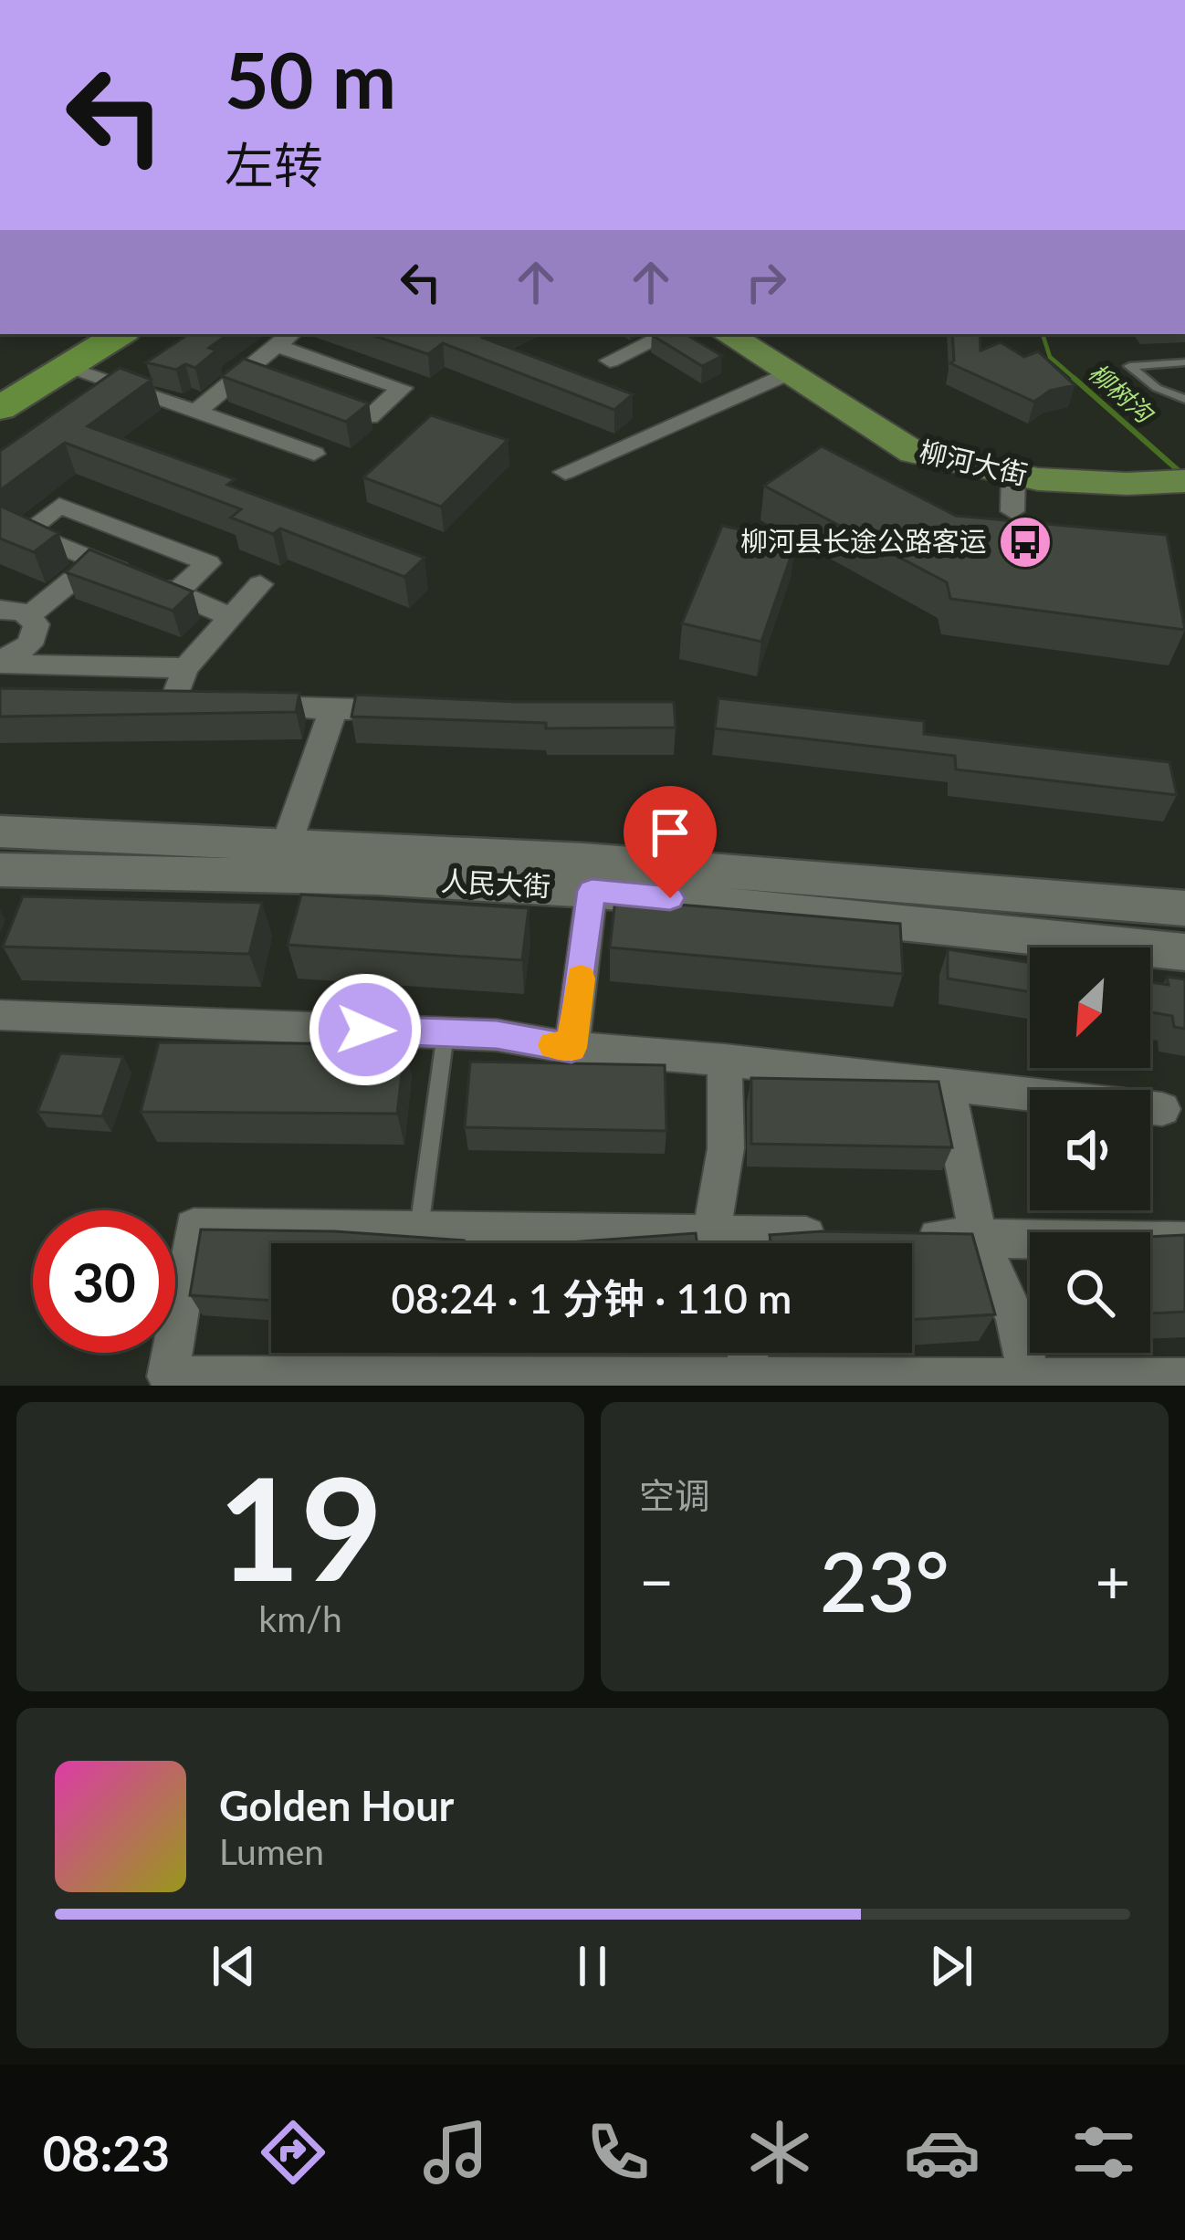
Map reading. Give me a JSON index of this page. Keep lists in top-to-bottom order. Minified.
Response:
{"streets":{"main road":["柳河大街"],"street":["人民大街"]},"water":["柳树沟"],"places":{"bus stop":["柳河县长途公路客运"]},"north":"bottom left","page":{"turn":["50 m","左转"],"limit":"30","trip":"08:24 · 1 分钟 · 110 m","tile":[["19","km/h"],"空调"],"heat":["−","23°","+"],"song":["Golden Hour","Lumen"],"tabs":"08:23"}}
